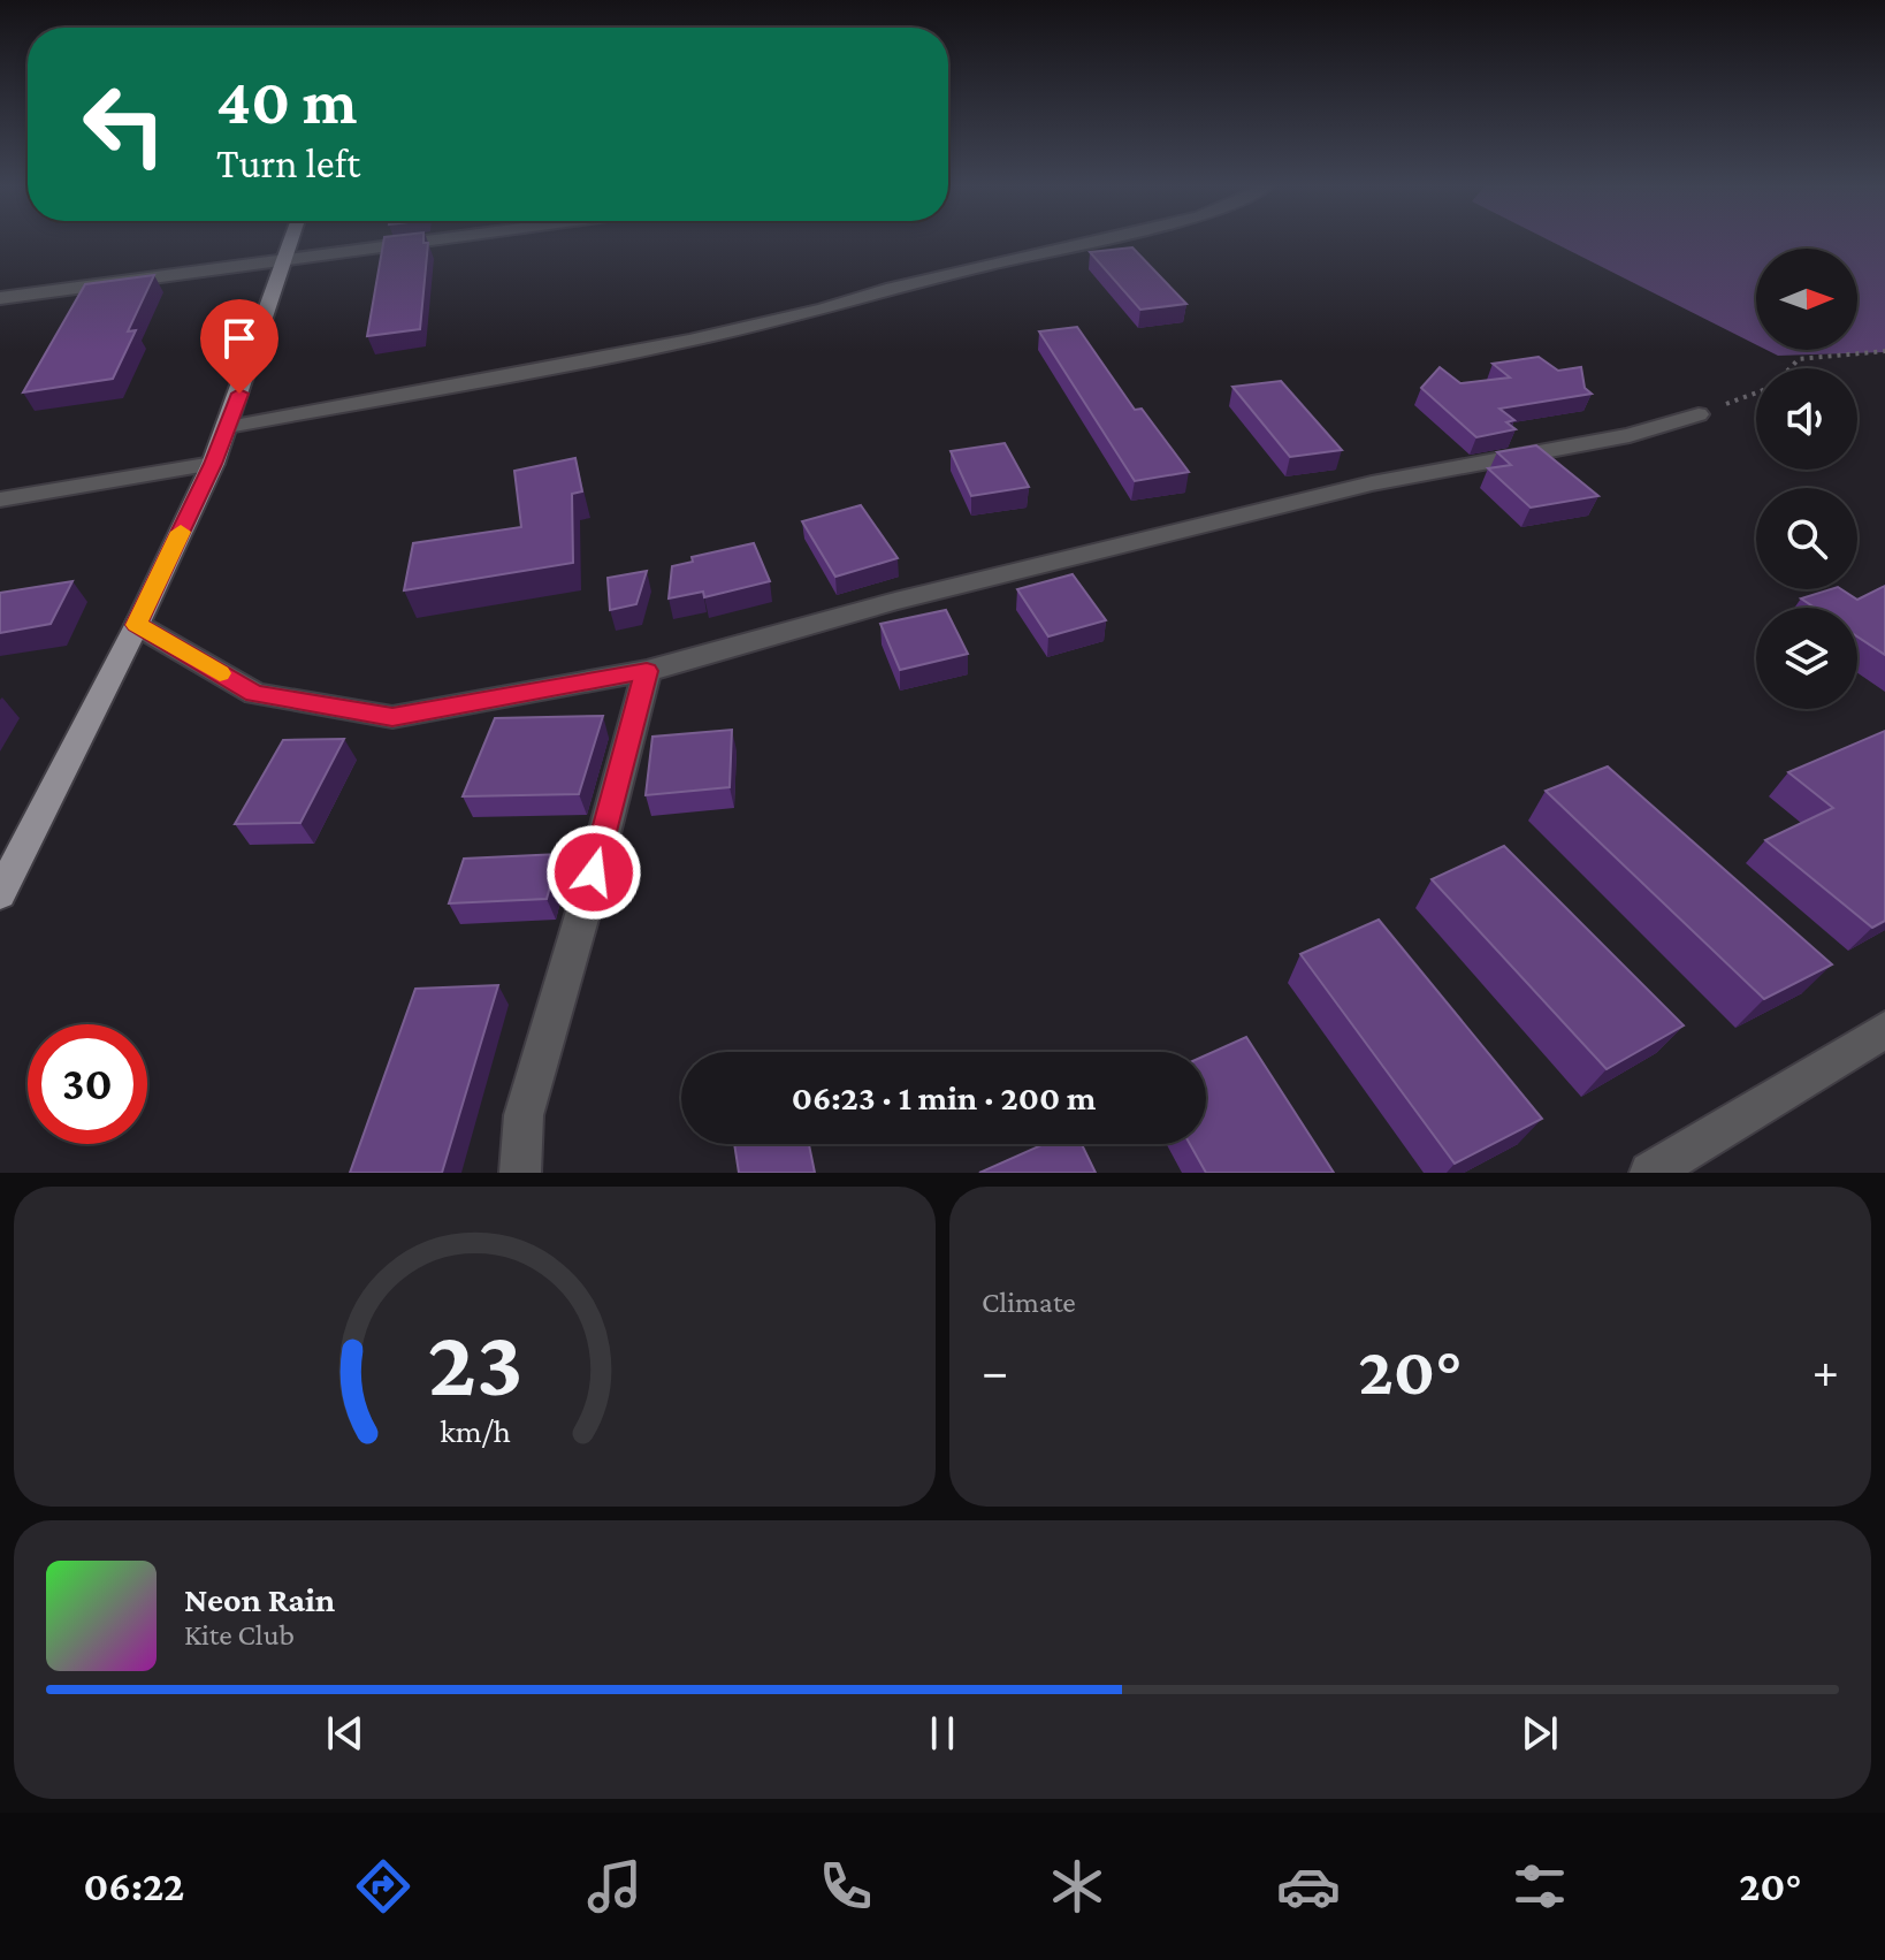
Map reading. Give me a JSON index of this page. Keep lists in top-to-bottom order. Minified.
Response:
{"north":"right","page":{"turn":["40 m","Turn left"],"limit":"30","trip":"06:23 · 1 min · 200 m","tile":"Climate","heat":["−","20°","+"],"song":["Neon Rain","Kite Club"],"tabs":["06:22","20°"],"gauge":["23","km/h"]}}
